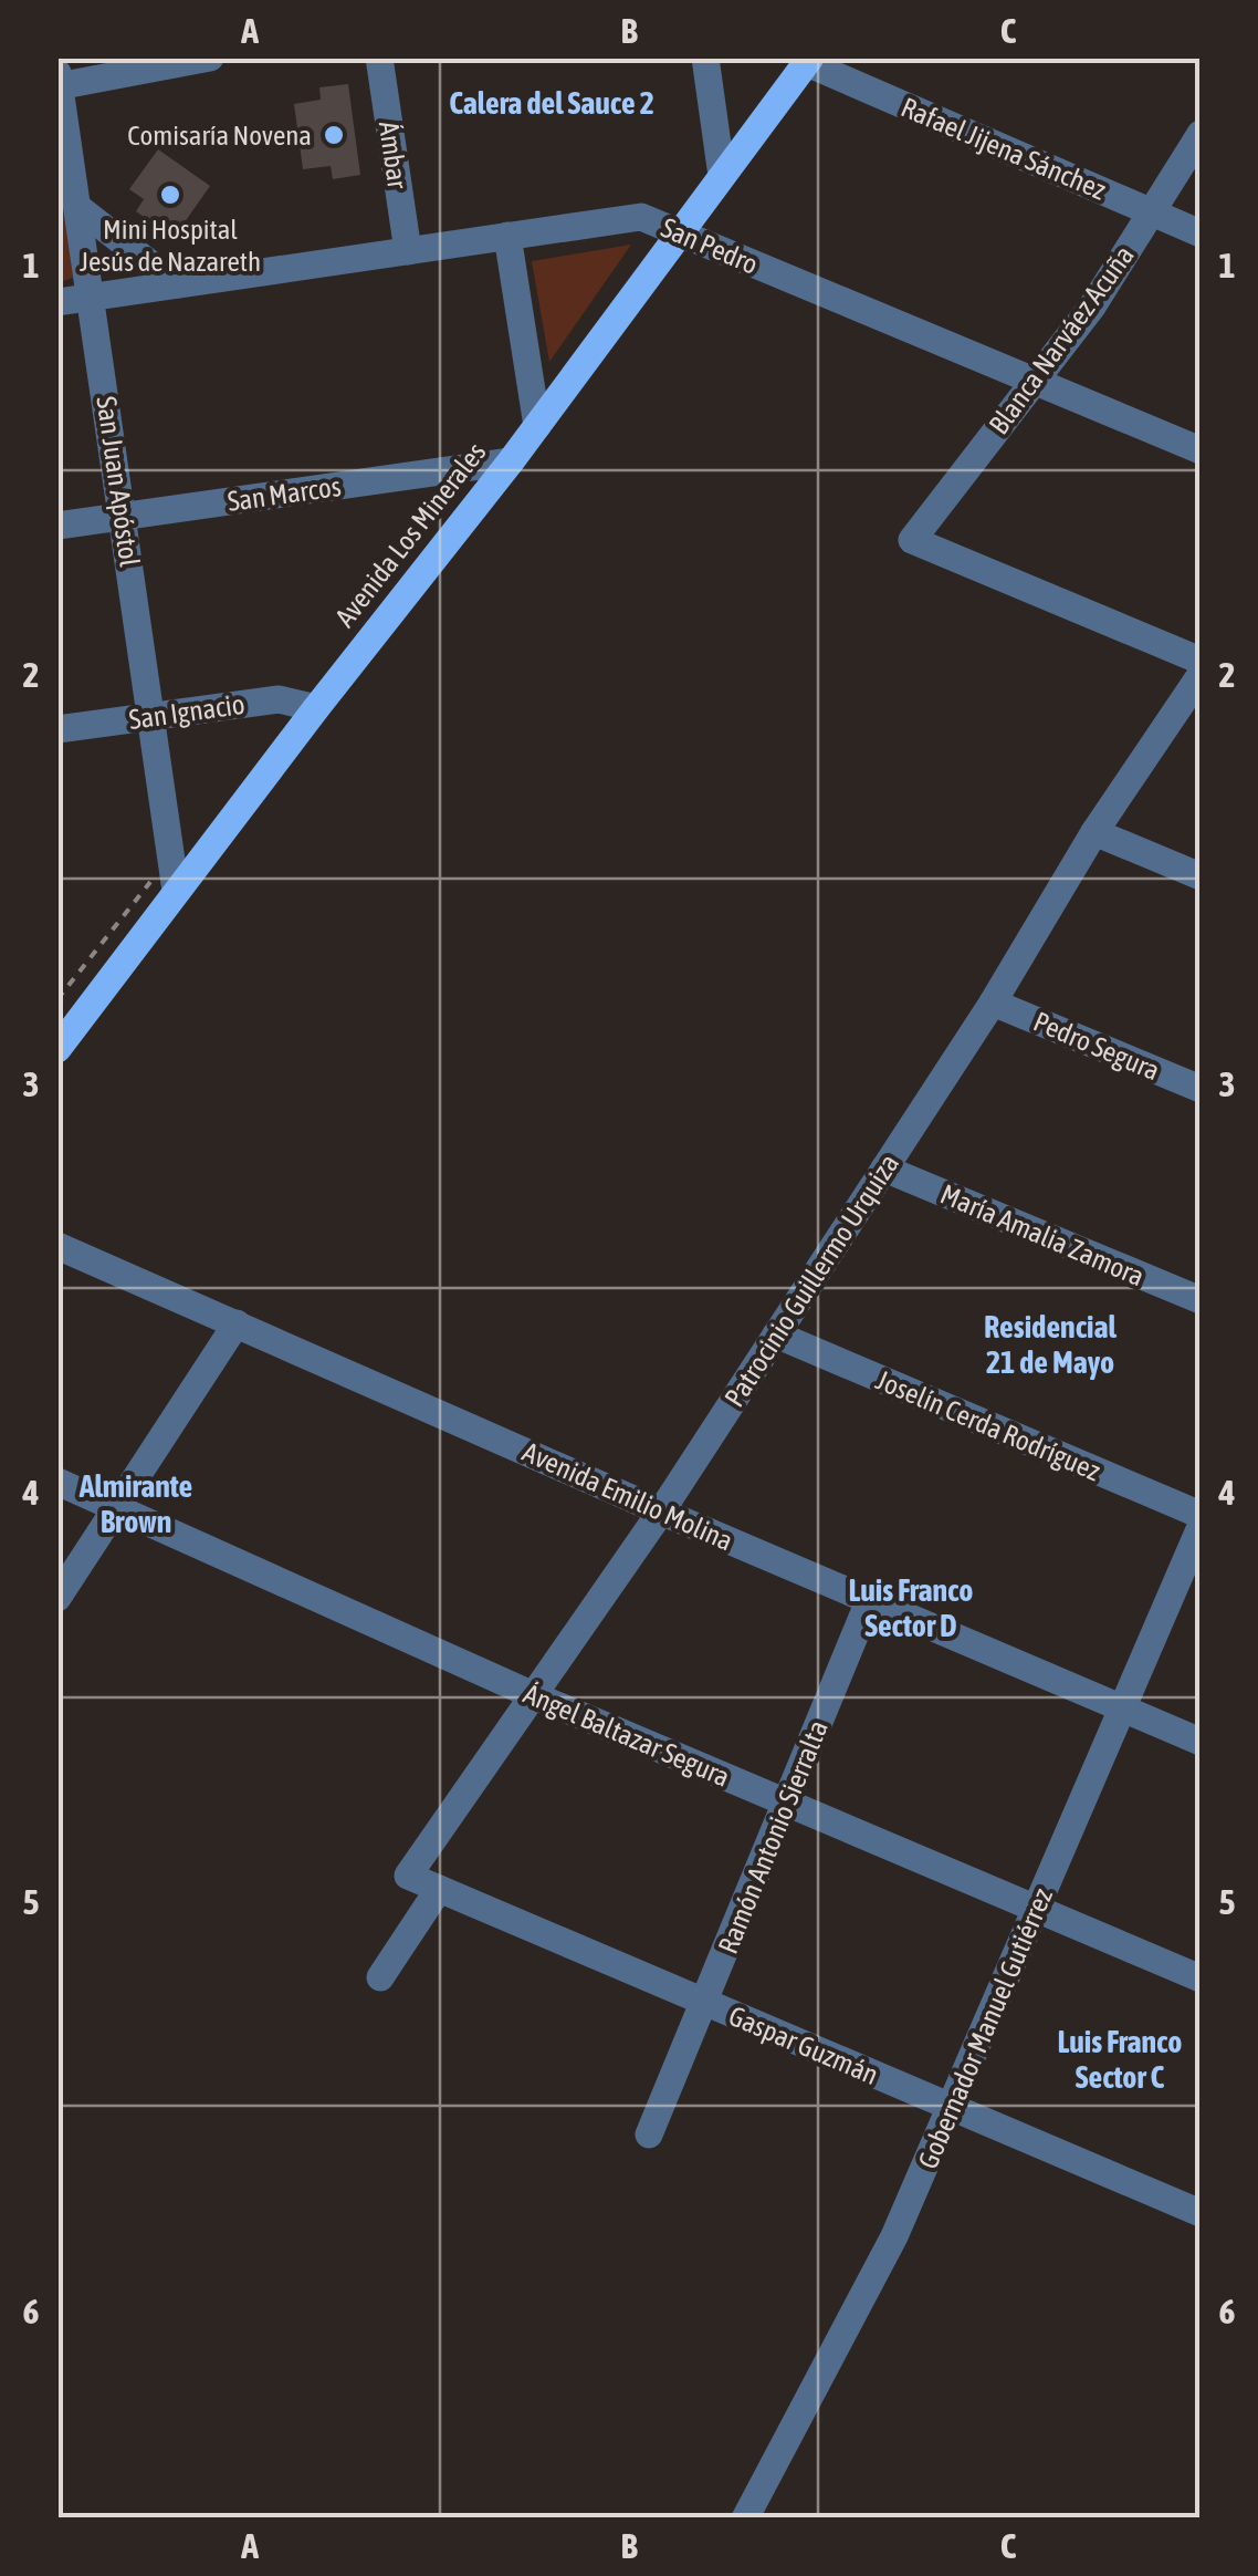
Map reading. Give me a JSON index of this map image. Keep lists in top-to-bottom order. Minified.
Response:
{"streets":{"main road":["Avenida Los Minerales"],"street":["Rafael Jijena Sánchez","Ámbar","San Pedro","Blanca Narváez Acuña","San Juan Apóstol","San Marcos","San Ignacio","Pedro Segura","María Amalia Zamora","Patrocinio Guillermo Urquiza","Joselín Cerda Rodríguez","Avenida Emilio Molina","Ángel Baltazar Segura","Ramón Antonio Sierralta","Gobernador Manuel Gutiérrez","Gaspar Guzmán"]},"crossings":[["Rafael Jijena Sánchez","Blanca Narváez Acuña"],["Rafael Jijena Sánchez","Avenida Los Minerales"],["Ámbar","San Pedro"],["San Pedro","Blanca Narváez Acuña"],["San Pedro","San Juan Apóstol"],["San Pedro","Avenida Los Minerales"],["San Juan Apóstol","San Marcos"],["San Juan Apóstol","Avenida Los Minerales"],["San Juan Apóstol","San Ignacio"],["San Marcos","Avenida Los Minerales"],["Avenida Los Minerales","San Ignacio"],["Pedro Segura","Patrocinio Guillermo Urquiza"],["María Amalia Zamora","Patrocinio Guillermo Urquiza"],["Patrocinio Guillermo Urquiza","Joselín Cerda Rodríguez"],["Patrocinio Guillermo Urquiza","Avenida Emilio Molina"],["Patrocinio Guillermo Urquiza","Ángel Baltazar Segura"],["Patrocinio Guillermo Urquiza","Gaspar Guzmán"],["Avenida Emilio Molina","Ramón Antonio Sierralta"],["Avenida Emilio Molina","Gobernador Manuel Gutiérrez"],["Ángel Baltazar Segura","Ramón Antonio Sierralta"],["Ángel Baltazar Segura","Gobernador Manuel Gutiérrez"],["Ramón Antonio Sierralta","Gaspar Guzmán"],["Gobernador Manuel Gutiérrez","Gaspar Guzmán"]],"districts":["Calera del Sauce 2","Residencial 21 de Mayo","Almirante Brown","Luis Franco Sector D","Luis Franco Sector C"],"places":["Comisaría Novena","Mini Hospital Jesús de Nazareth"],"grid":{"columns":["A","B","C"],"rows":["1","2","3","4","5","6"]}}
